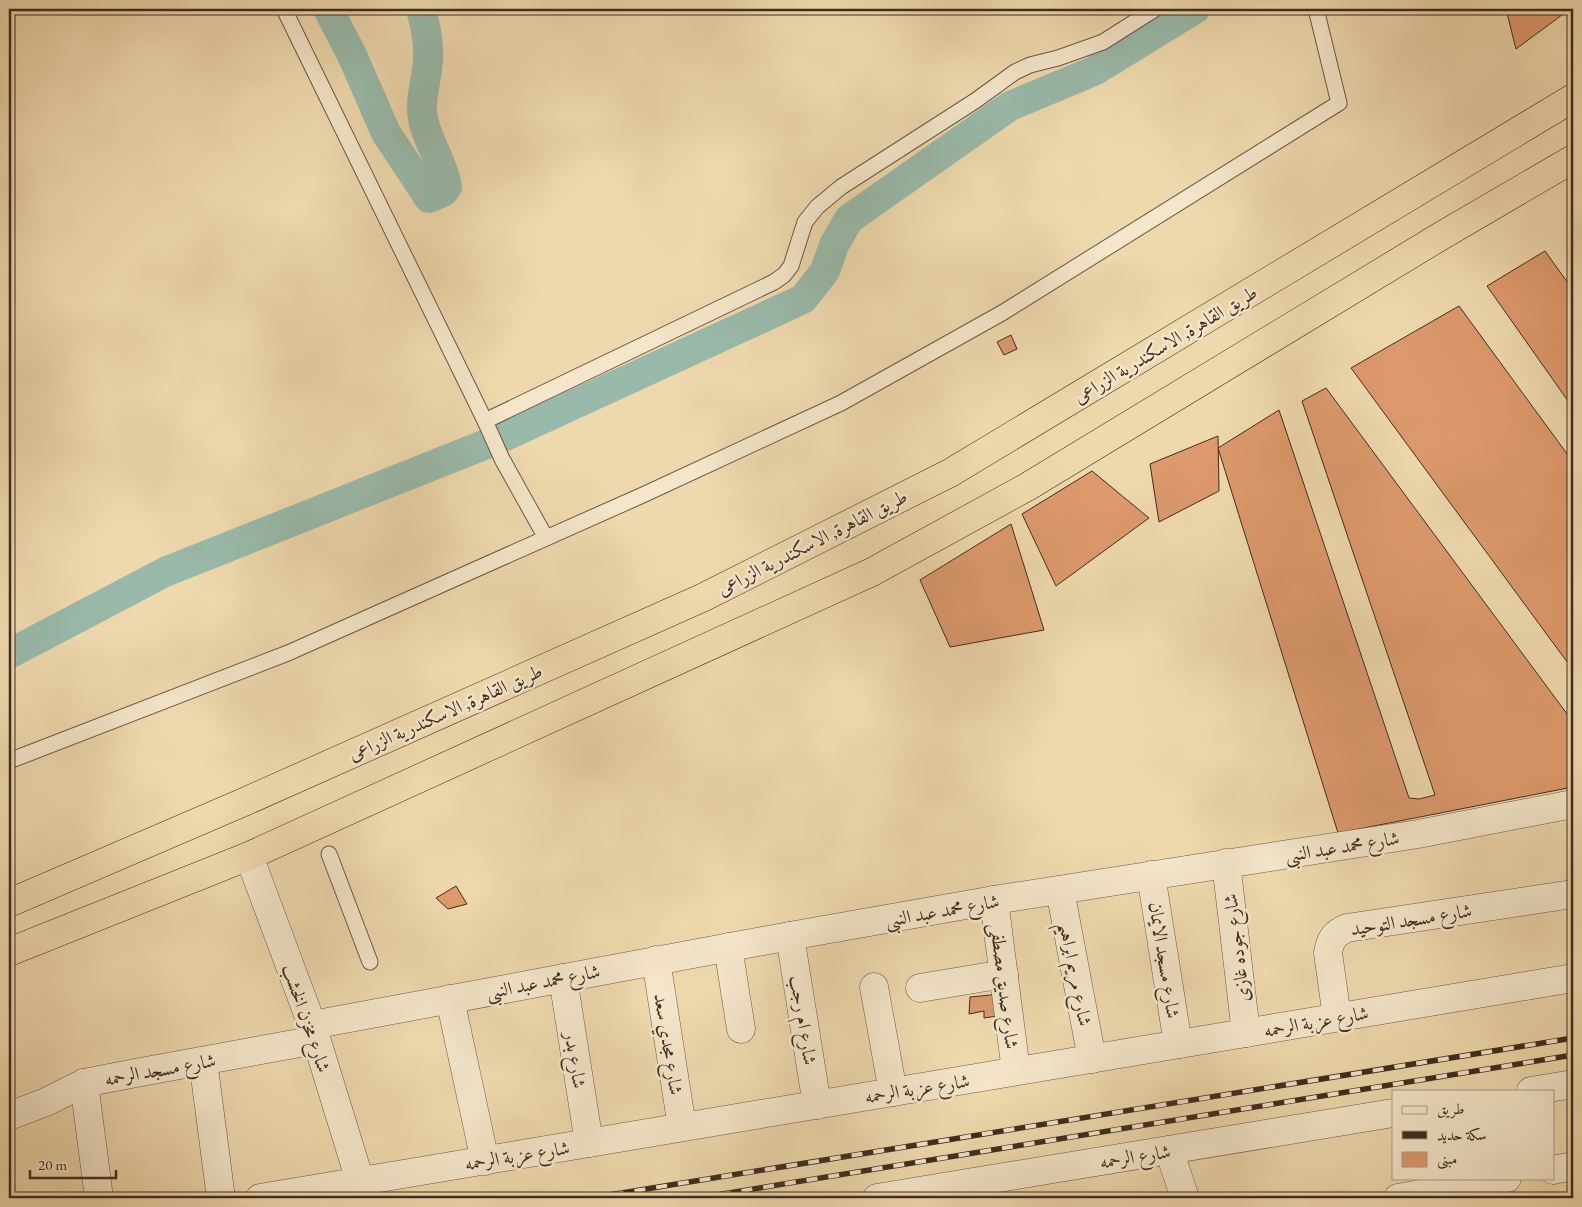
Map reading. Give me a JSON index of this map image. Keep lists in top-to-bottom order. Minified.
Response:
{"streets":{"highway":["طريق القاهرة, الاسكندرية الزراعى"],"street":["شارع محمد عبد النبى","شارع مسجد التوحيد","شارع جوده غازى","شارع مسجد الايمان","شارع مريم ابراهيم","شارع صديق مصطفى","شارع مخزن الخشب","شارع ام رجب","شارع عزبة الرحمه","شارع مجدي سعد","شارع بدر","شارع مسجد الرحمه","شارع الرحمه"]},"crossings":[["شارع محمد عبد النبى","شارع جوده غازى"],["شارع محمد عبد النبى","شارع مسجد الايمان"],["شارع محمد عبد النبى","شارع مريم ابراهيم"],["شارع محمد عبد النبى","شارع صديق مصطفى"],["شارع محمد عبد النبى","شارع مخزن الخشب"],["شارع محمد عبد النبى","شارع ام رجب"],["شارع محمد عبد النبى","شارع مجدي سعد"],["شارع محمد عبد النبى","شارع بدر"],["شارع محمد عبد النبى","شارع مسجد الرحمه"],["شارع مسجد التوحيد","شارع عزبة الرحمه"],["شارع جوده غازى","شارع عزبة الرحمه"],["شارع مسجد الايمان","شارع عزبة الرحمه"],["شارع مريم ابراهيم","شارع عزبة الرحمه"],["شارع صديق مصطفى","شارع عزبة الرحمه"],["شارع مخزن الخشب","شارع عزبة الرحمه"],["شارع مخزن الخشب","شارع مسجد الرحمه"],["شارع ام رجب","شارع عزبة الرحمه"],["شارع عزبة الرحمه","شارع مجدي سعد"],["شارع عزبة الرحمه","شارع بدر"]],"legend":["طريق","سكة حديد","مبنى"],"scale_bar":"20 m"}
